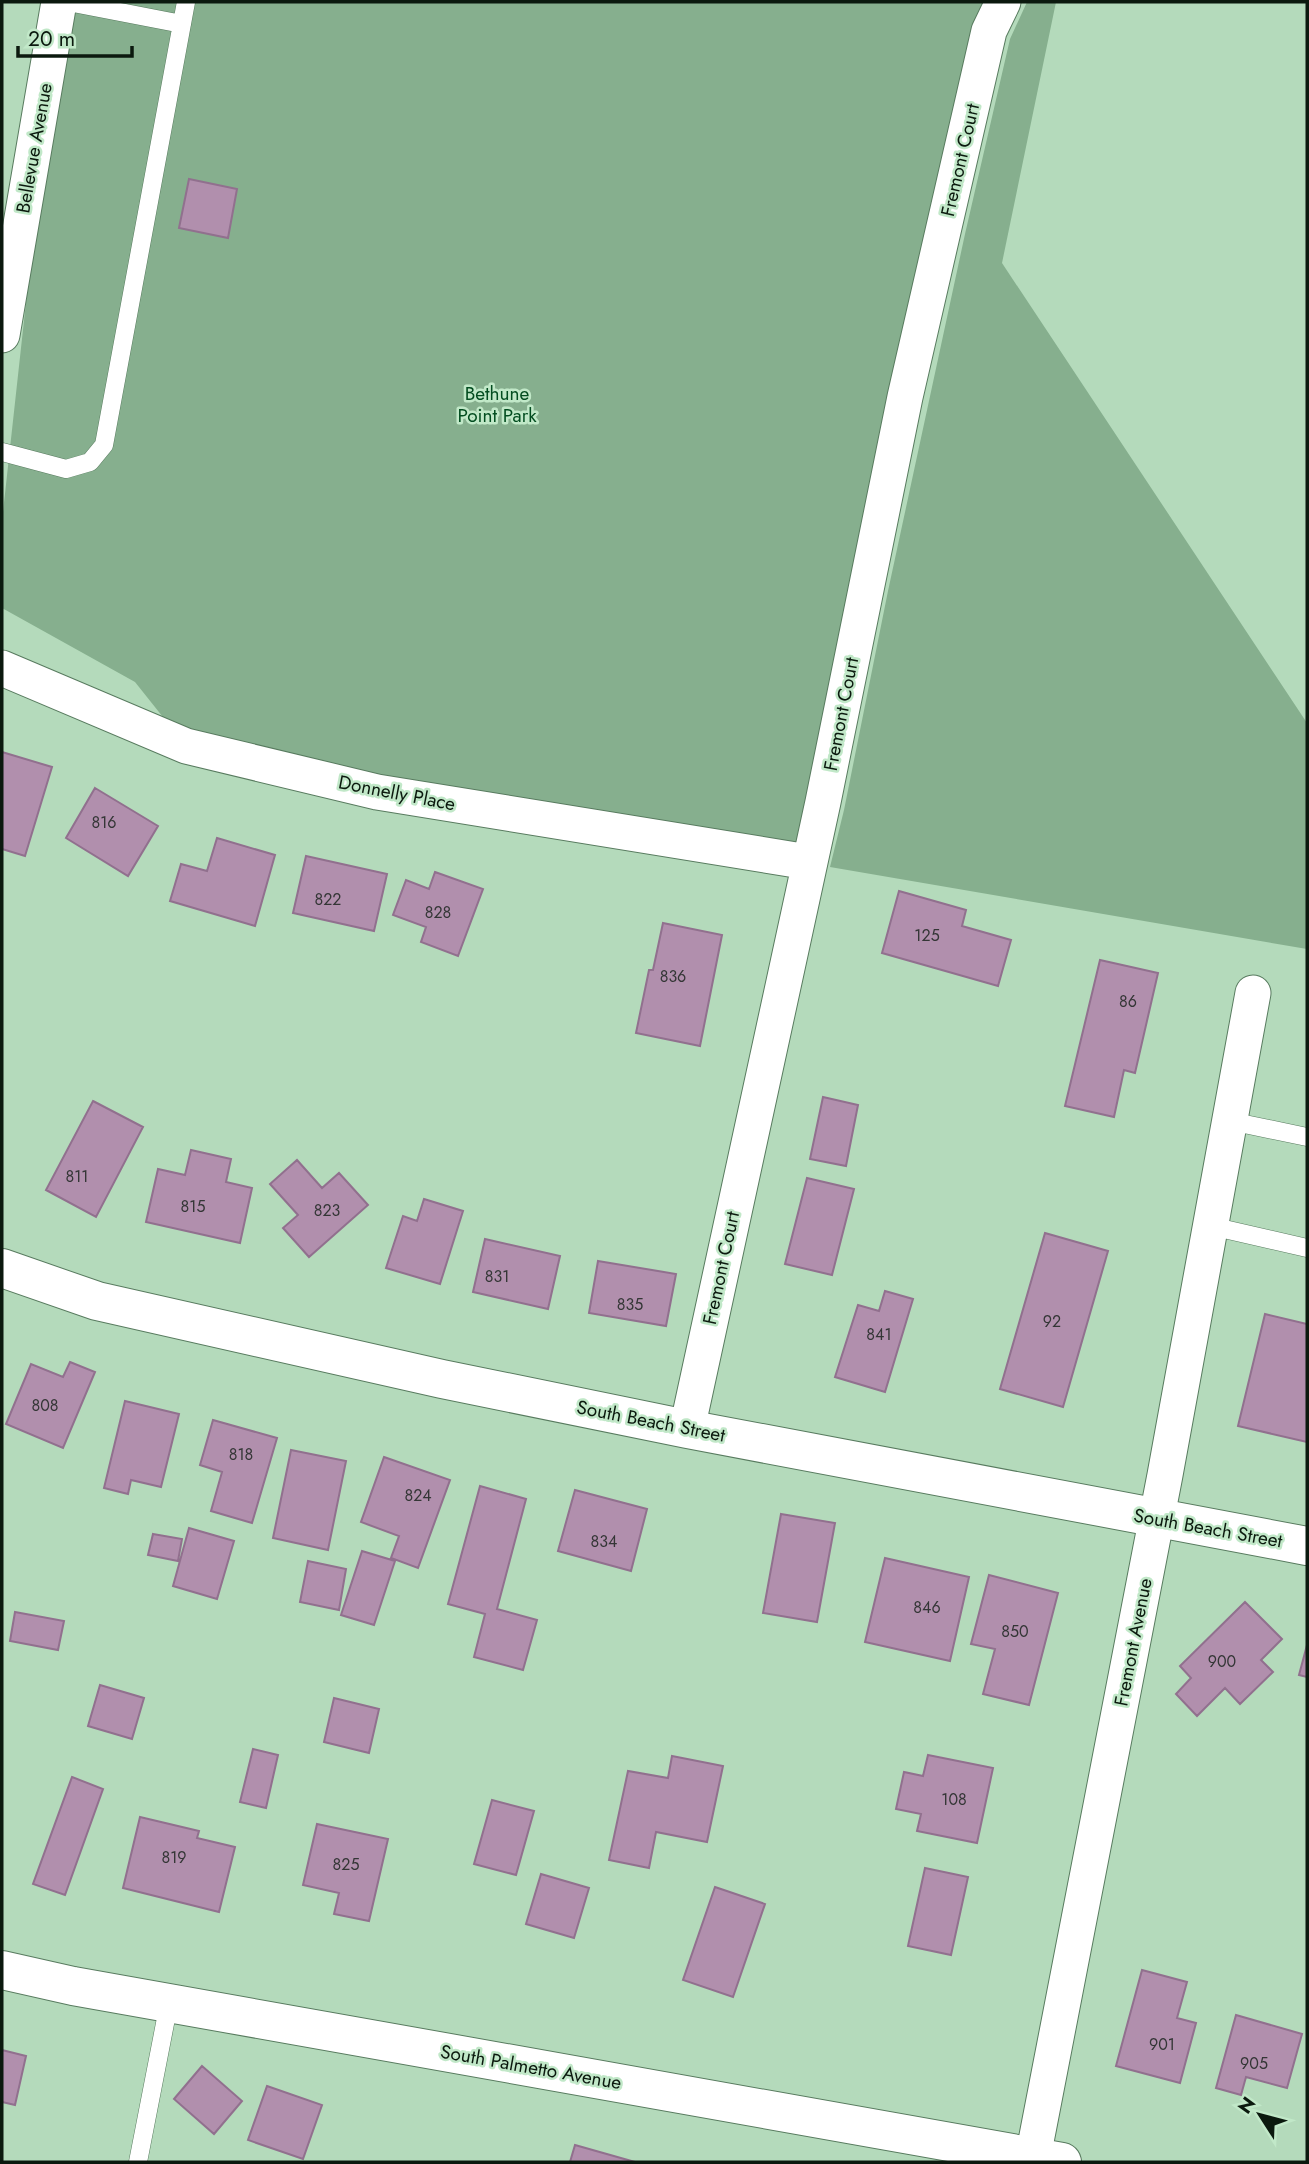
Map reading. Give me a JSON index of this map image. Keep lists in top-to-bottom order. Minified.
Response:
{"streets":{"street":["Bellevue Avenue","Fremont Court","Donnelly Place","South Beach Street","Fremont Avenue","South Palmetto Avenue"]},"crossings":[["Fremont Court","Donnelly Place"],["Fremont Court","South Beach Street"],["South Beach Street","Fremont Avenue"],["Fremont Avenue","South Palmetto Avenue"]],"parks":["Bethune Point Park"],"house_numbers":["816","822","828","125","836","86","811","815","823","831","835","92","841","808","818","824","834","846","850","900","108","819","825","901","905"],"scale_bar":"20 m","north":"top left"}
